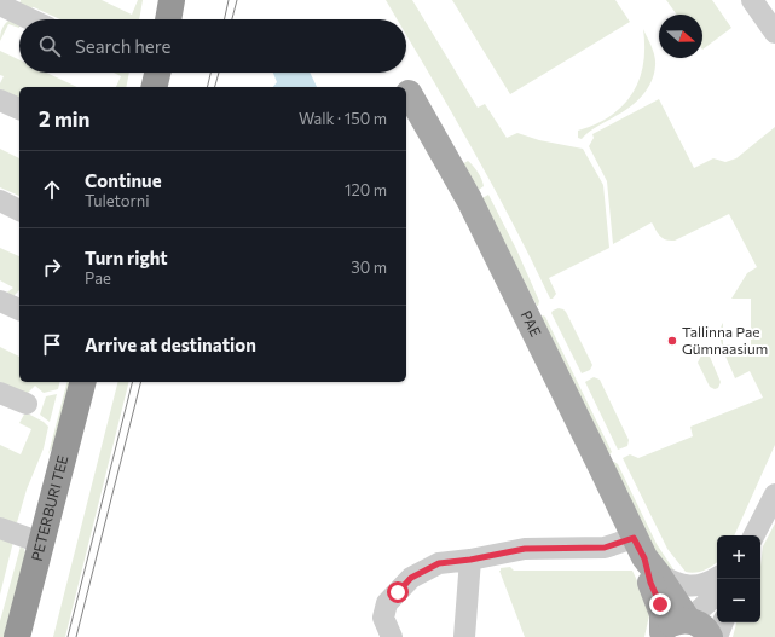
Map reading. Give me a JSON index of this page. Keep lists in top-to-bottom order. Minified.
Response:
{"streets":{"highway":["PETERBURI TEE"],"main road":["PAE"]},"places":["Tallinna Pae Gümnaasium"],"north":"right","page":{"search":"Search here","heading":["2 min","Walk · 150 m"],"list":[["Continue","Tuletorni","120 m"],["Turn right","Pae","30 m"],"Arrive at destination"],"map_buttons":["+","−"]}}
